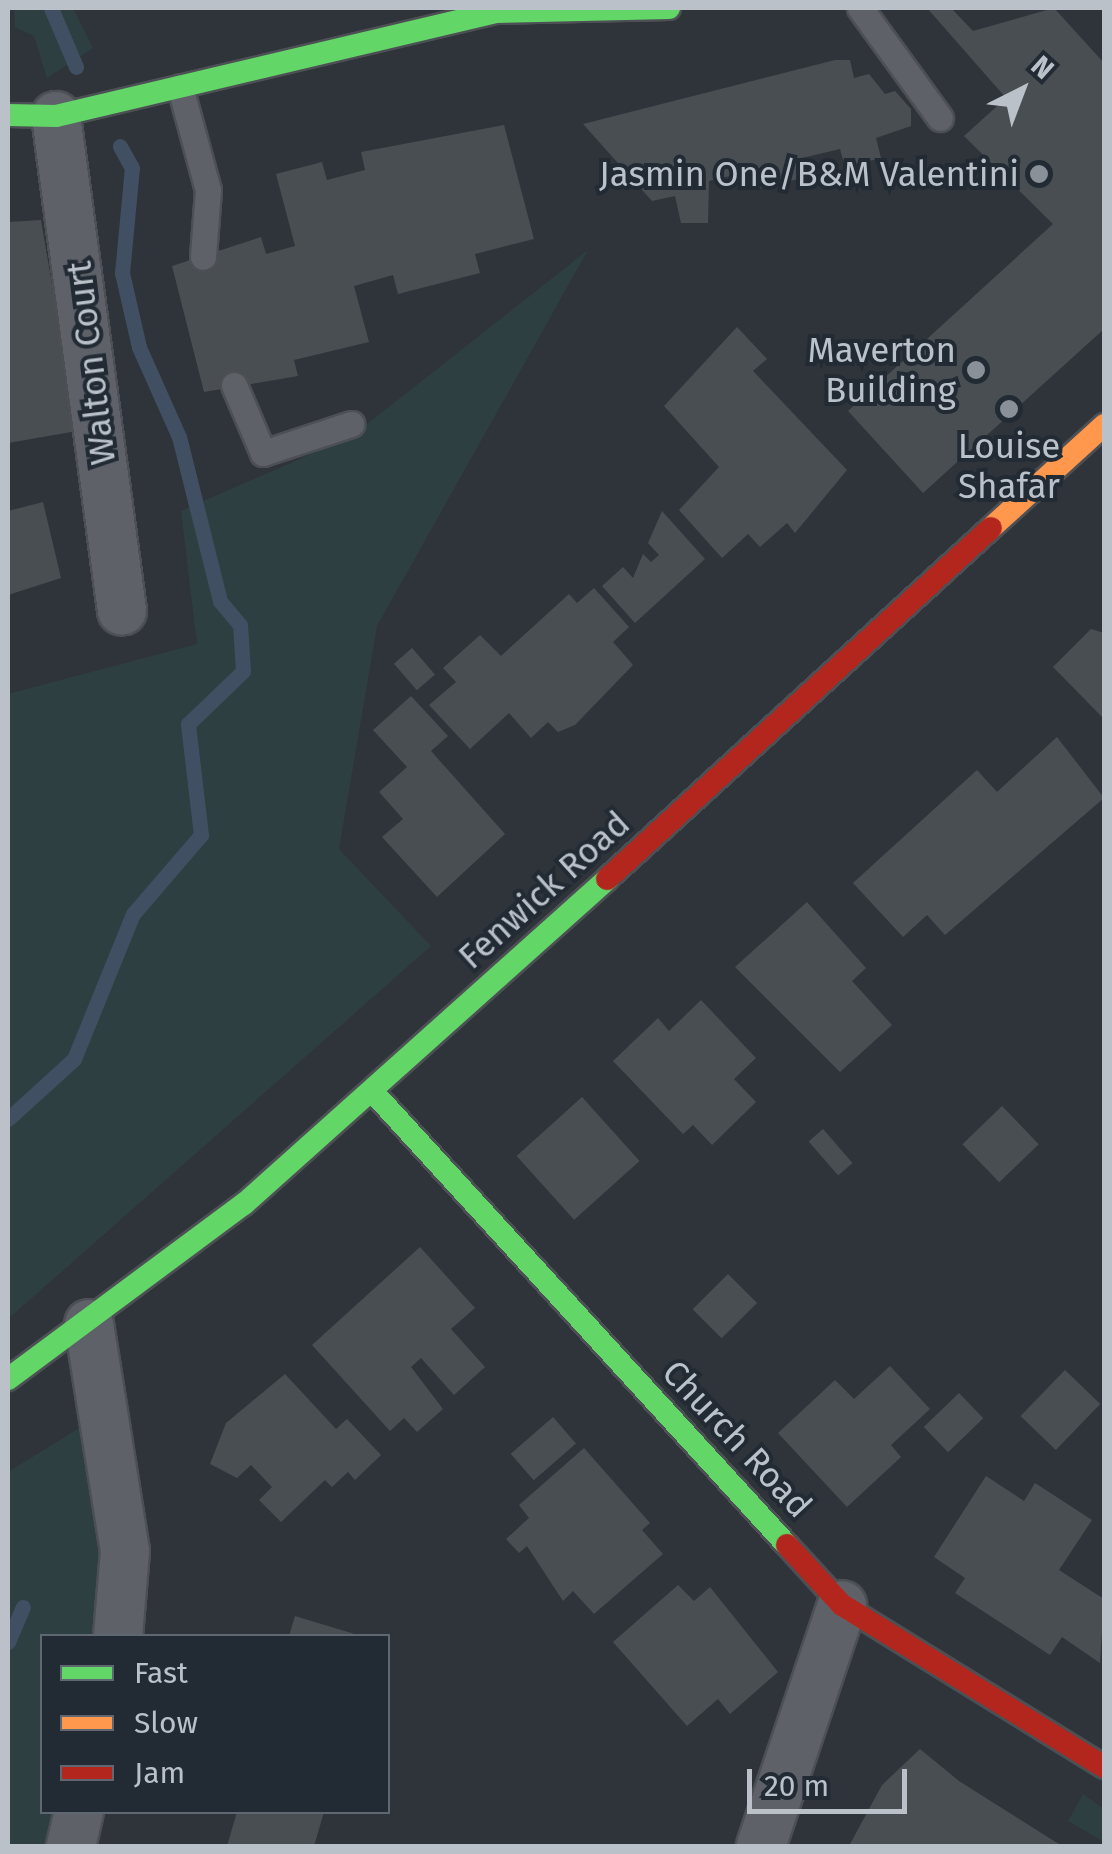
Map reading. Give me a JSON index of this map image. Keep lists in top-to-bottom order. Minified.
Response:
{"streets":{"street":["Walton Court","Fenwick Road","Church Road"]},"crossings":[["Fenwick Road","Church Road"]],"places":["Jasmin One/B&M Valentini","Maverton Building","Louise Shafar"],"legend":["Fast","Slow","Jam"],"scale_bar":"20 m","north":"top right"}
